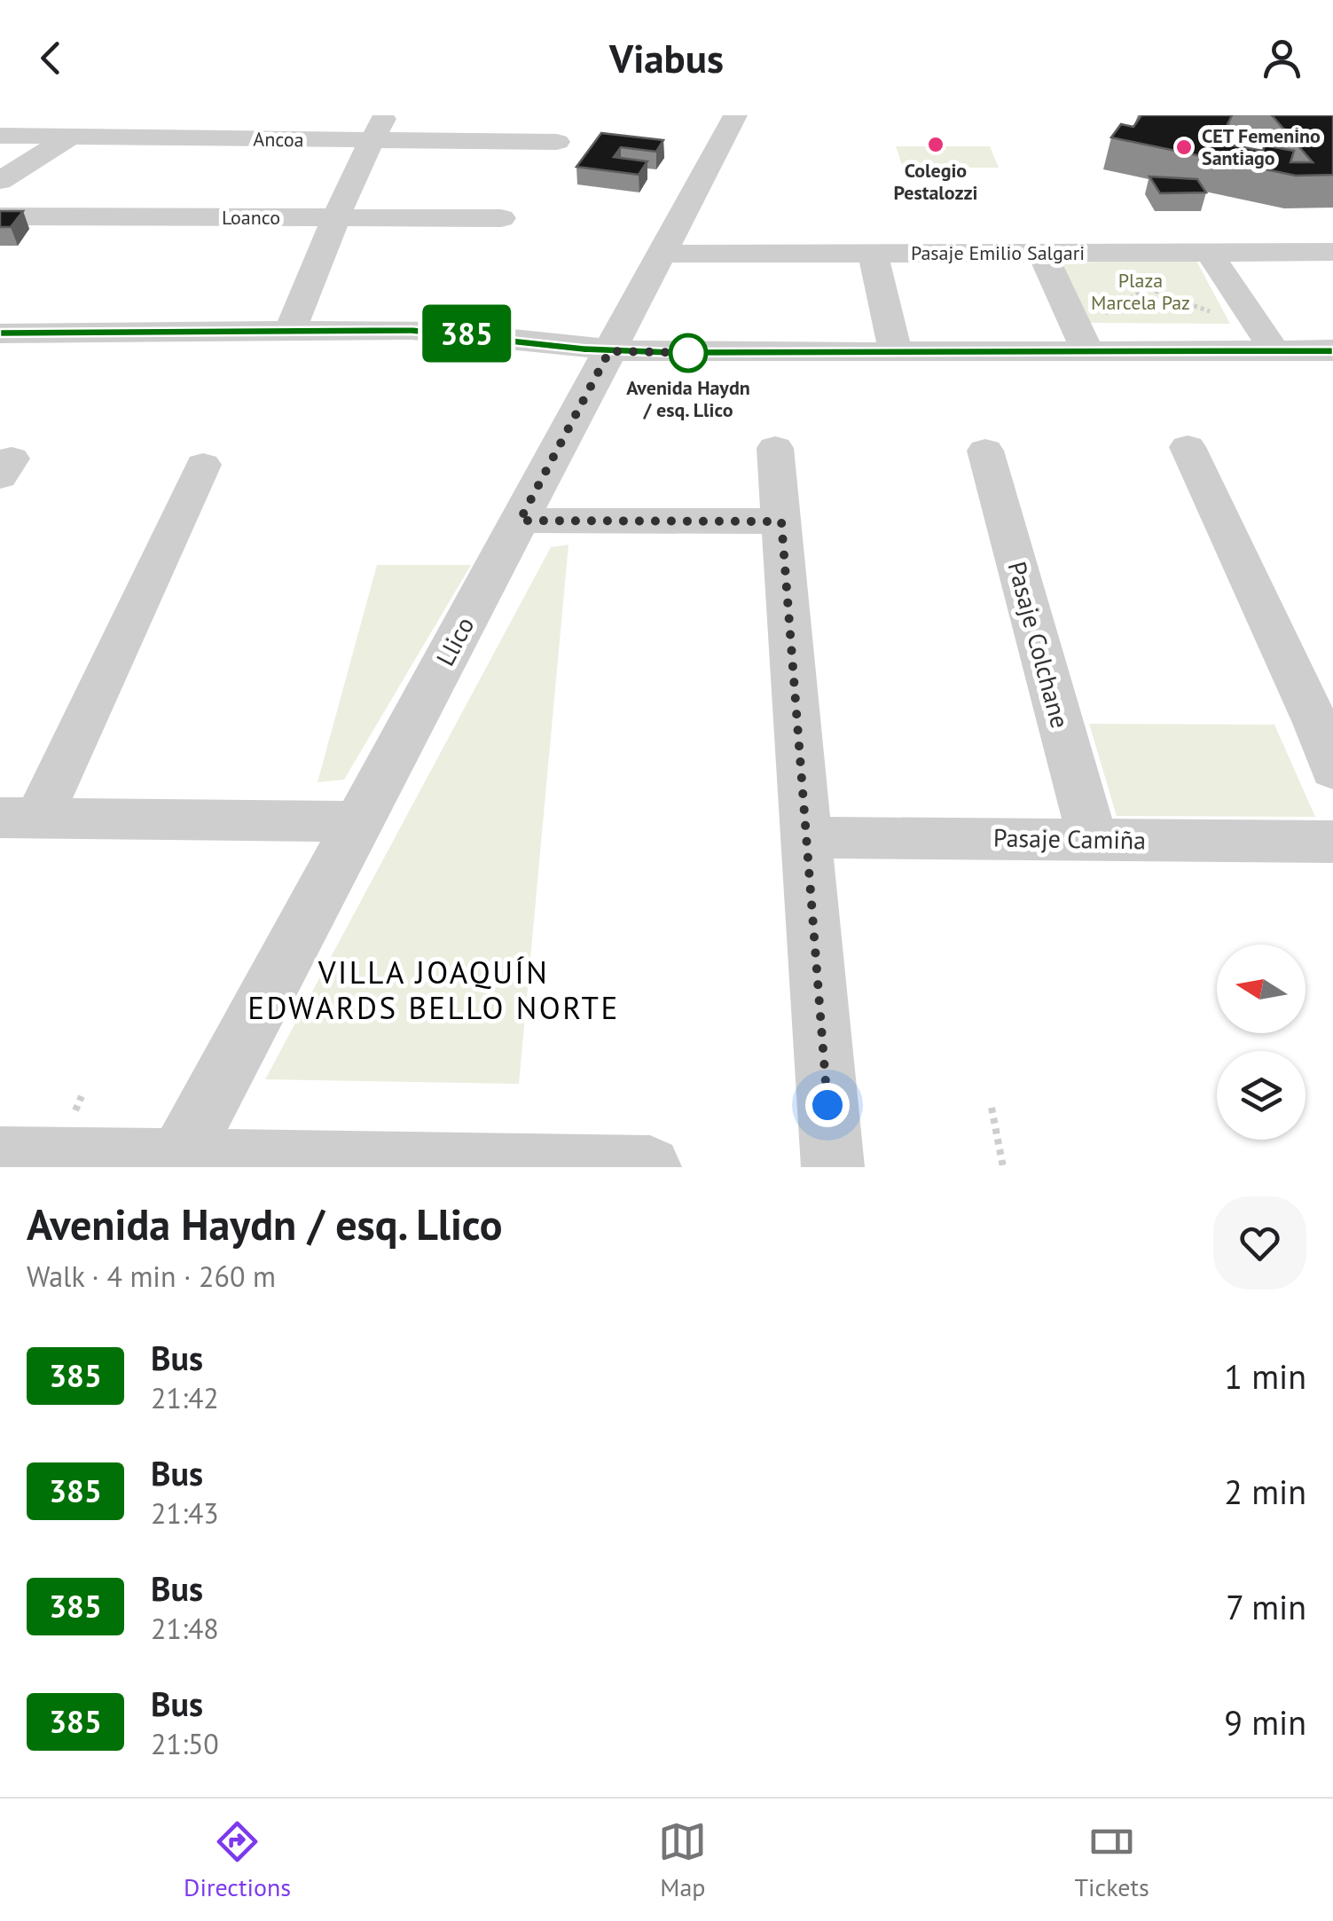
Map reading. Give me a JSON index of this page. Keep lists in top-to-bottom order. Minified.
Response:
{"streets":{"street":["Ancoa","Loanco","Pasaje Emilio Salgari","Llico","Pasaje Colchane","Pasaje Camiña"]},"crossings":[["Pasaje Emilio Salgari","Llico"],["Pasaje Colchane","Pasaje Camiña"]],"districts":["VILLA JOAQUÍN EDWARDS BELLO NORTE"],"parks":["Plaza Marcela Paz"],"places":["Colegio Pestalozzi","CET Femenino Santiago","Avenida Haydn / esq. Llico"],"lines":["bus line 385"],"north":"left","page":{"header":"Viabus","on_map":"385","heading":["Avenida Haydn / esq. Llico","Walk · 4 min · 260 m"],"list":[{"mark":"385","name":"Bus","note":"21:42","value":"1 min"},{"mark":"385","name":"Bus","note":"21:43","value":"2 min"},{"mark":"385","name":"Bus","note":"21:48","value":"7 min"},{"mark":"385","name":"Bus","note":"21:50","value":"9 min"}],"tabs":["Directions","Map","Tickets"]}}
